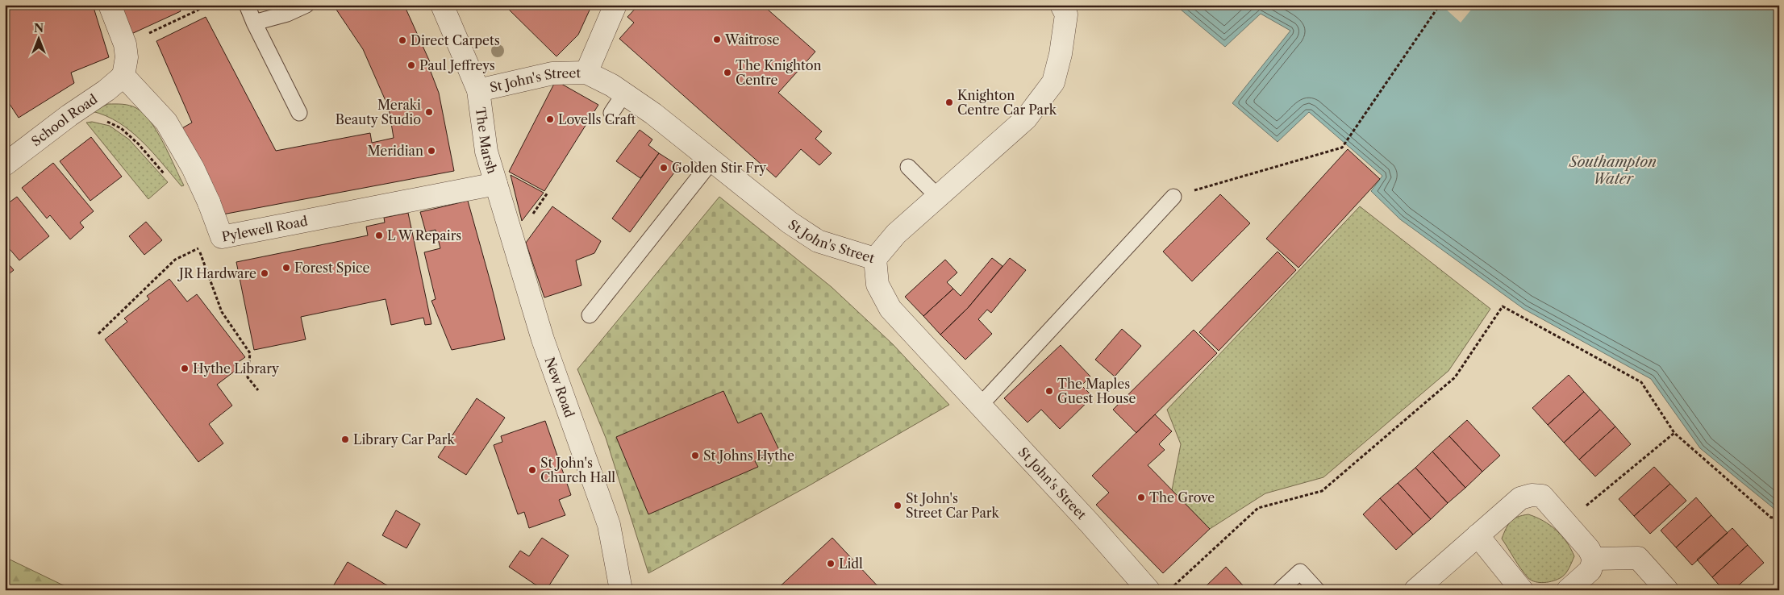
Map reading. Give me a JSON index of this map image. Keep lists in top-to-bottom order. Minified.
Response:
{"streets":{"street":["St John's Street","School Road","The Marsh","Pylewell Road","New Road"]},"crossings":[["St John's Street","The Marsh"],["School Road","Pylewell Road"],["The Marsh","Pylewell Road"],["The Marsh","New Road"],["Pylewell Road","New Road"]],"water":["Southampton Water"],"places":["Waitrose","Direct Carpets","Paul Jeffreys","The Knighton Centre","Knighton Centre Car Park","Meraki Beauty Studio","Lovells Craft","Meridian","Golden Stir Fry","L W Repairs","Forest Spice","JR Hardware","Hythe Library","The Maples Guest House","Library Car Park","St Johns Hythe","St John's Church Hall","The Grove","St John's Street Car Park","Lidl"],"north":"top"}
